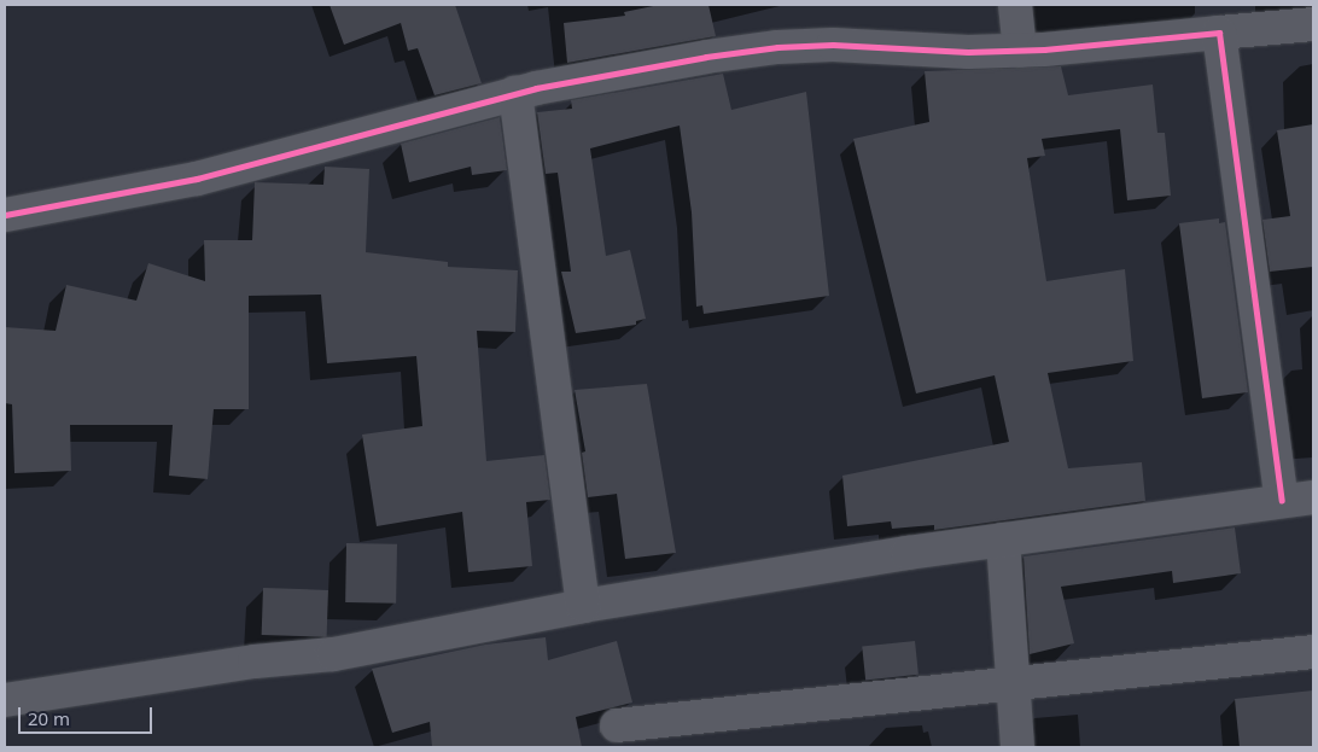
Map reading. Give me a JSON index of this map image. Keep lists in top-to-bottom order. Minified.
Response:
{"scale_bar":"20 m"}
